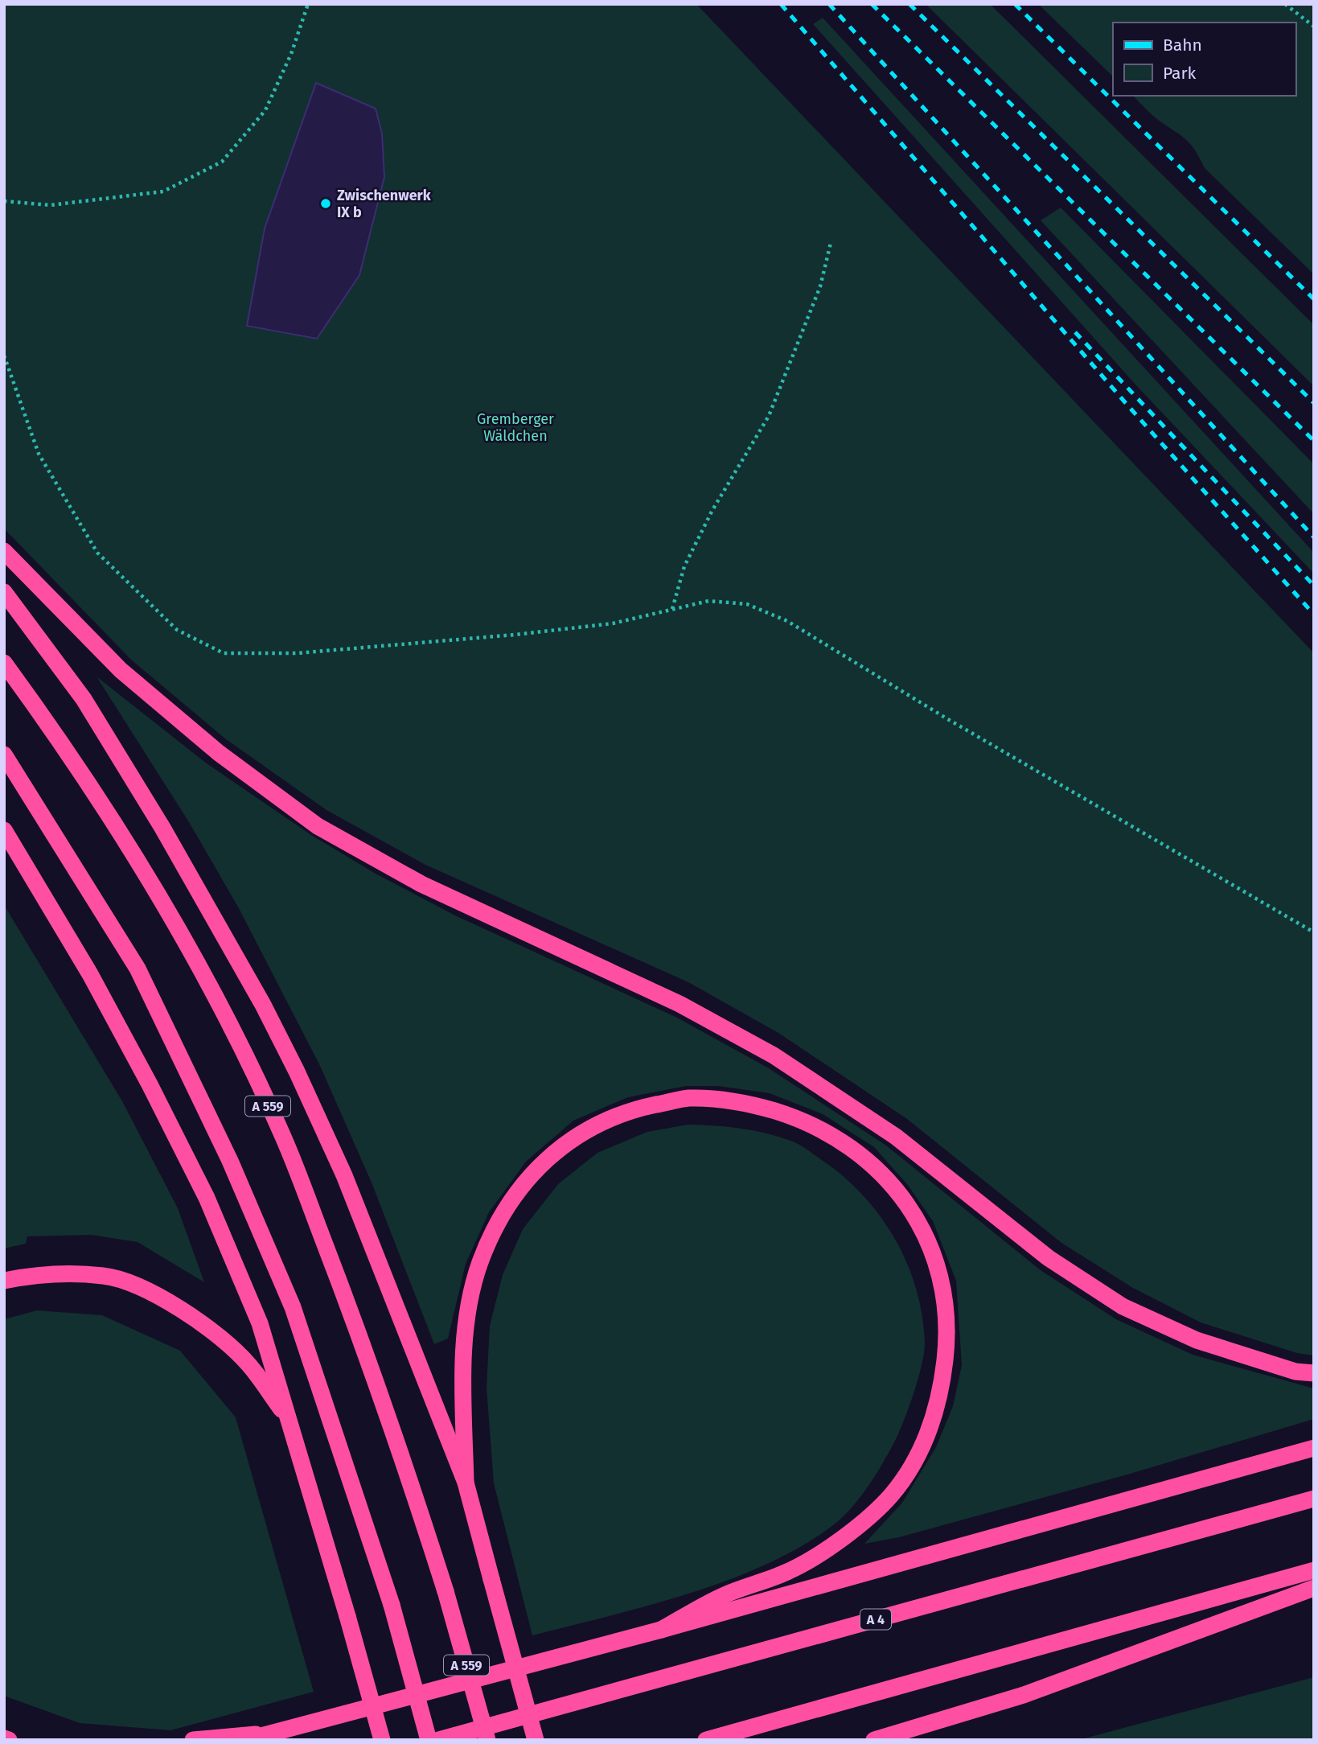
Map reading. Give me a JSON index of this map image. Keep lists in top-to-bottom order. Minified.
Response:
{"streets":{"highway":["A 559","A 4"]},"parks":["Gremberger Wäldchen"],"places":["Zwischenwerk IX b"],"legend":["Bahn","Park"]}
